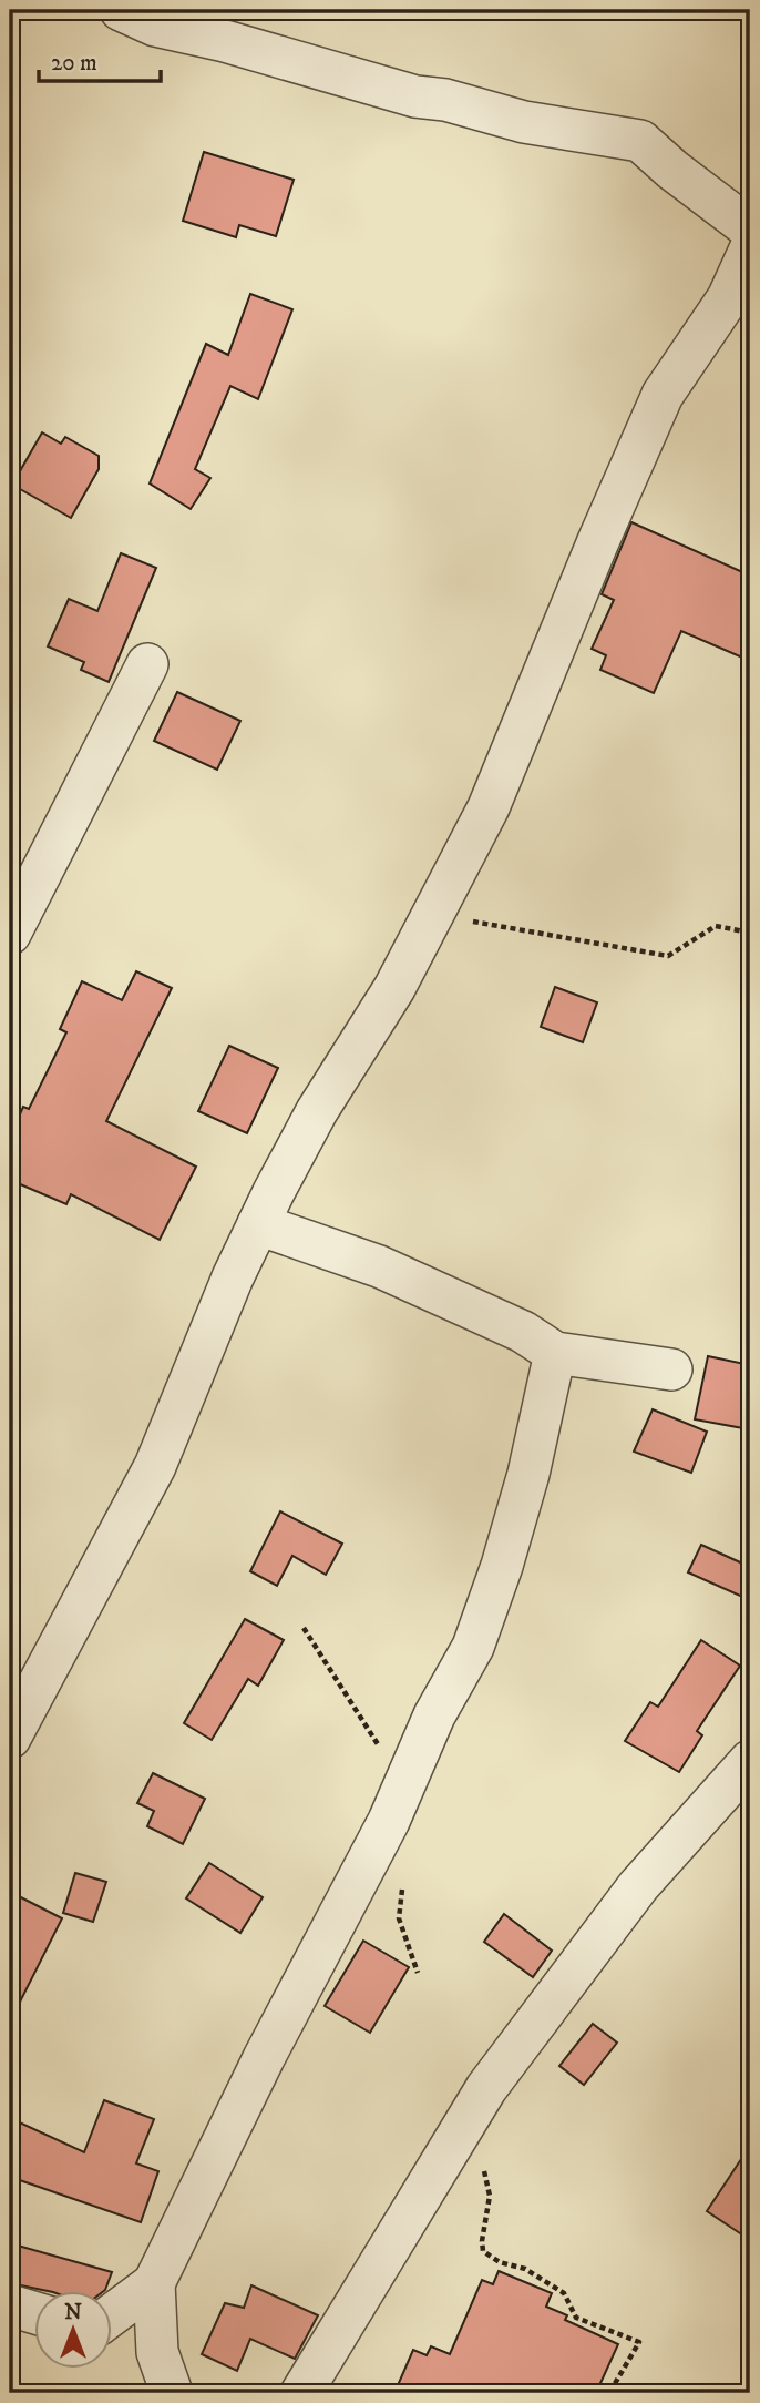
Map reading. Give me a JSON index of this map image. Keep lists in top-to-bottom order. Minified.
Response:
{"scale_bar":"20 m","north":"top"}
